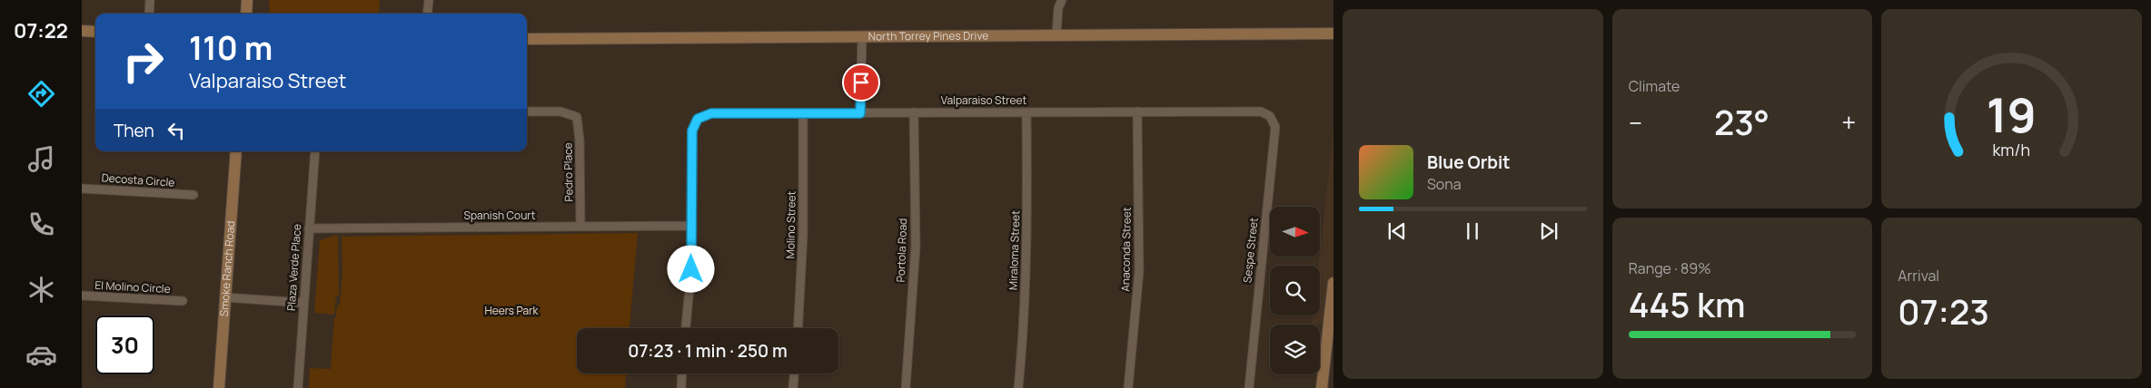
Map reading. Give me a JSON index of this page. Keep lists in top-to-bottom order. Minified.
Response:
{"streets":{"main road":["North Torrey Pines Drive","Smoke Ranch Road"],"street":["Valparaiso Street","Pedro Place","Decosta Circle","Spanish Court","Molino Street","Anaconda Street","Portola Road","Miraloma Street","Sespe Street","Plaza Verde Place","El Molino Circle"]},"crossings":[["Valparaiso Street","Spanish Court"],["Valparaiso Street","Molino Street"],["Valparaiso Street","Anaconda Street"],["Valparaiso Street","Portola Road"],["Valparaiso Street","Miraloma Street"],["Valparaiso Street","Sespe Street"],["Pedro Place","Spanish Court"],["Spanish Court","Plaza Verde Place"]],"parks":["Heers Park"],"north":"right","page":{"tabs":"07:22","tile":["Climate",["Range · 89%","445 km"],["Arrival","07:23"]],"turn":["110 m","Valparaiso Street"],"heat":["−","23°","+"],"then":"Then","song":["Blue Orbit","Sona"],"limit":"30","trip":"07:23 · 1 min · 250 m","gauge":["19","km/h"]}}
